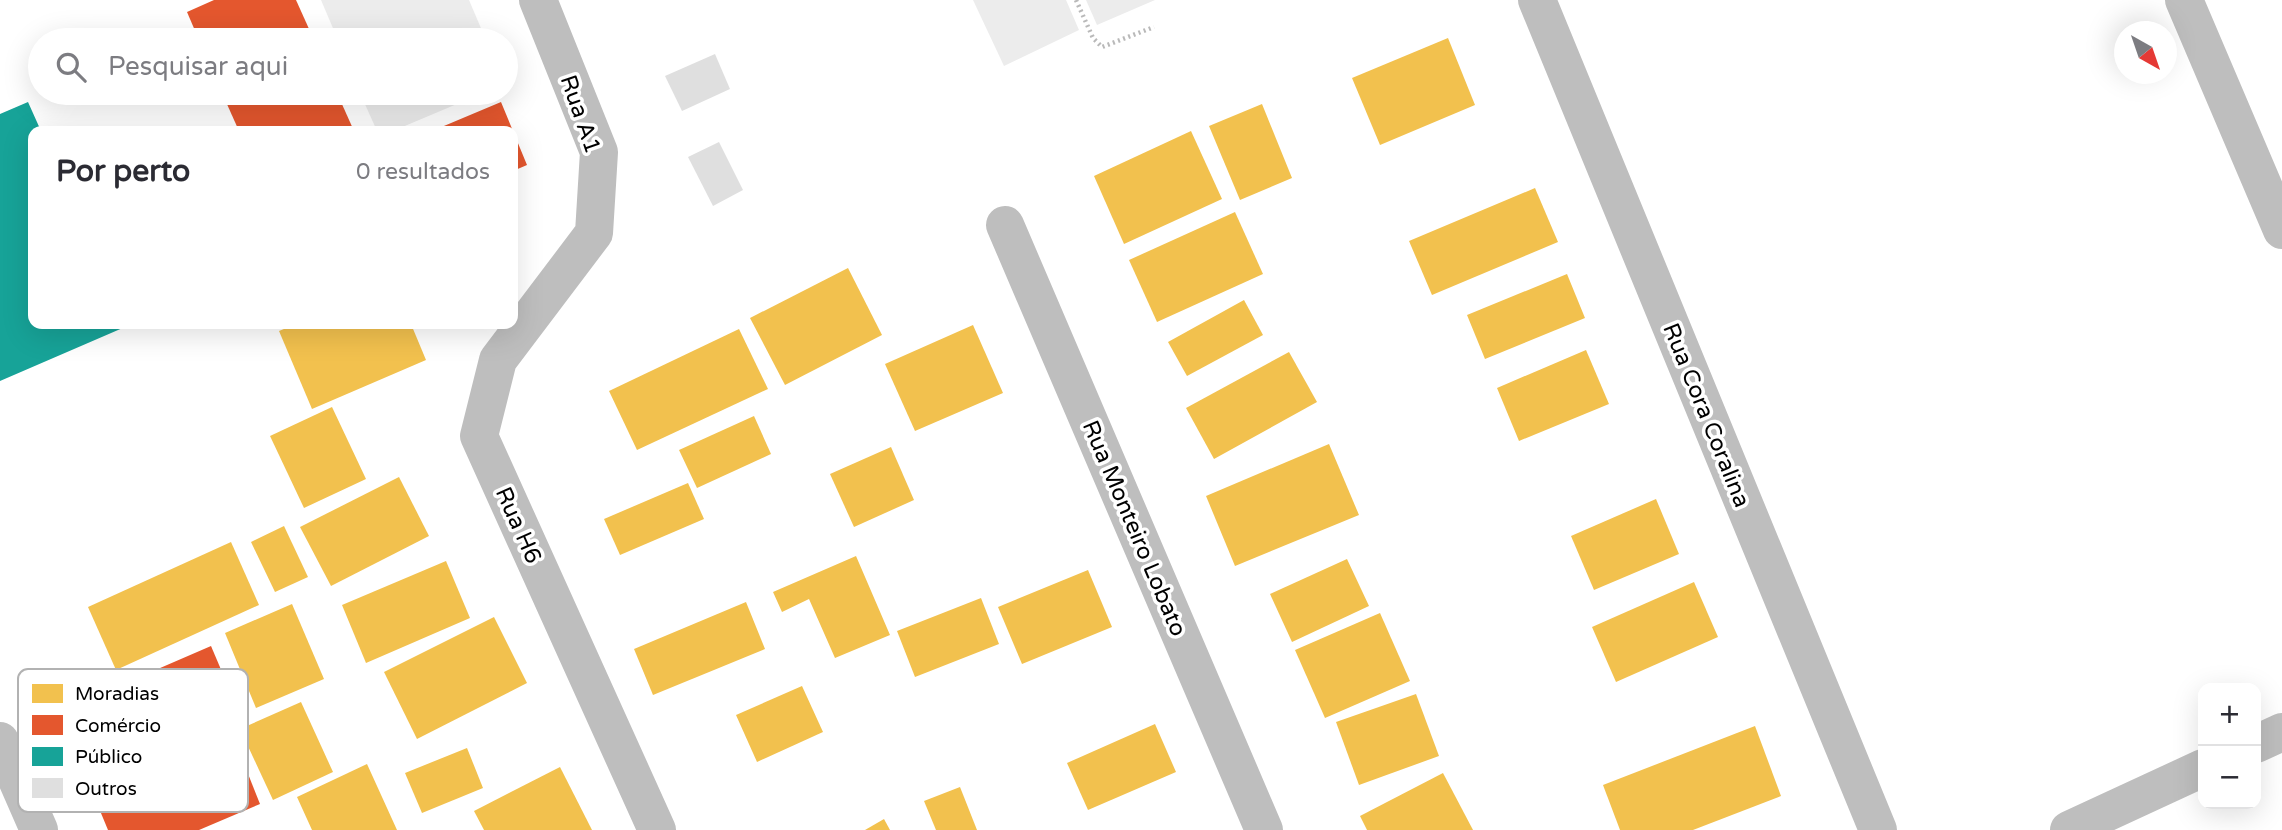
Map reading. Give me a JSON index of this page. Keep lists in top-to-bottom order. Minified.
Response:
{"streets":{"street":["Rua A1","Rua Cora Coralina","Rua H6","Rua Monteiro Lobato"]},"crossings":[["Rua A1","Rua H6"]],"legend":["Moradias","Comércio","Público","Outros"],"north":"bottom right","page":{"search":"Pesquisar aqui","heading":["Por perto","0 resultados"],"map_buttons":["+","−"]}}
